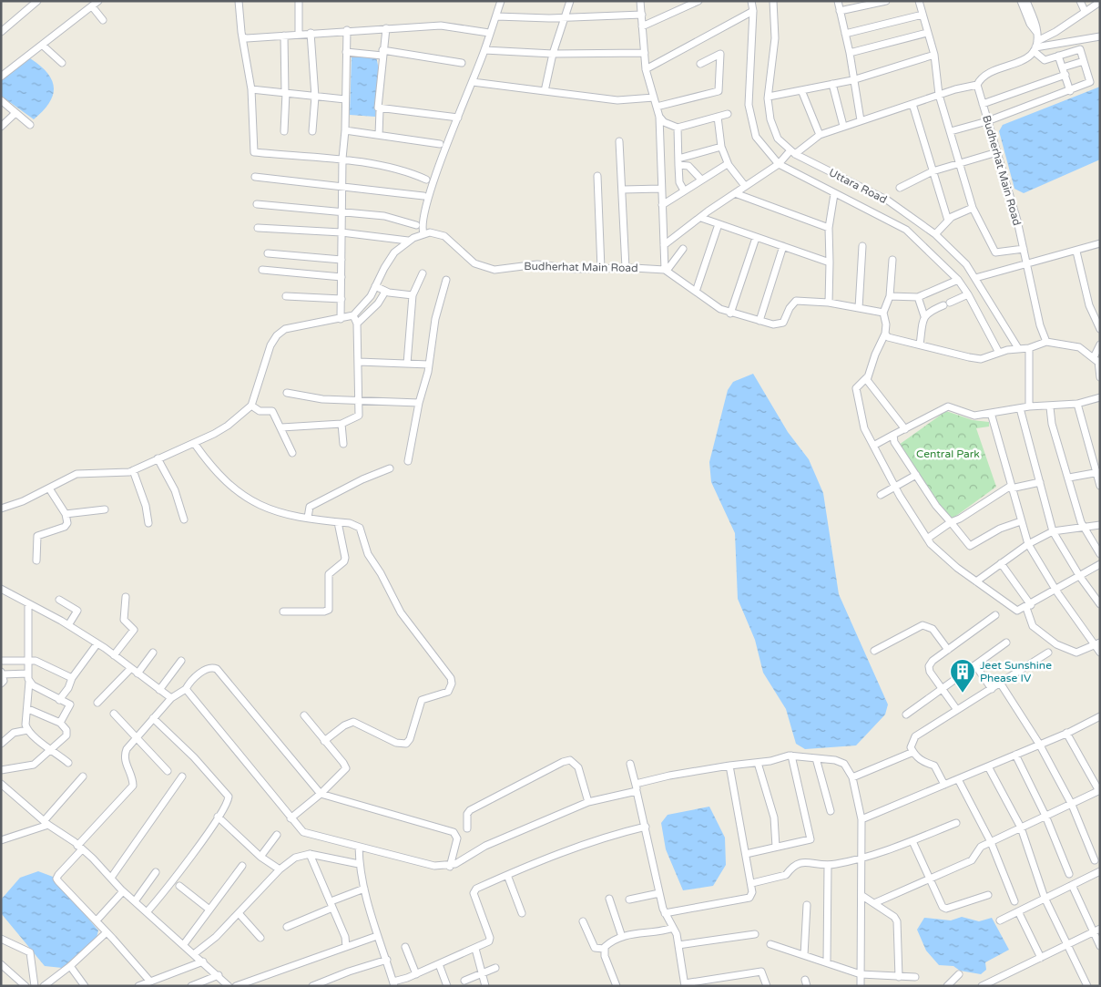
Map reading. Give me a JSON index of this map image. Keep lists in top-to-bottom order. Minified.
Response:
{"streets":{"street":["Budherhat Main Road","Uttara Road"]},"parks":["Central Park"],"places":{"building":["Jeet Sunshine Phease IV"]}}
